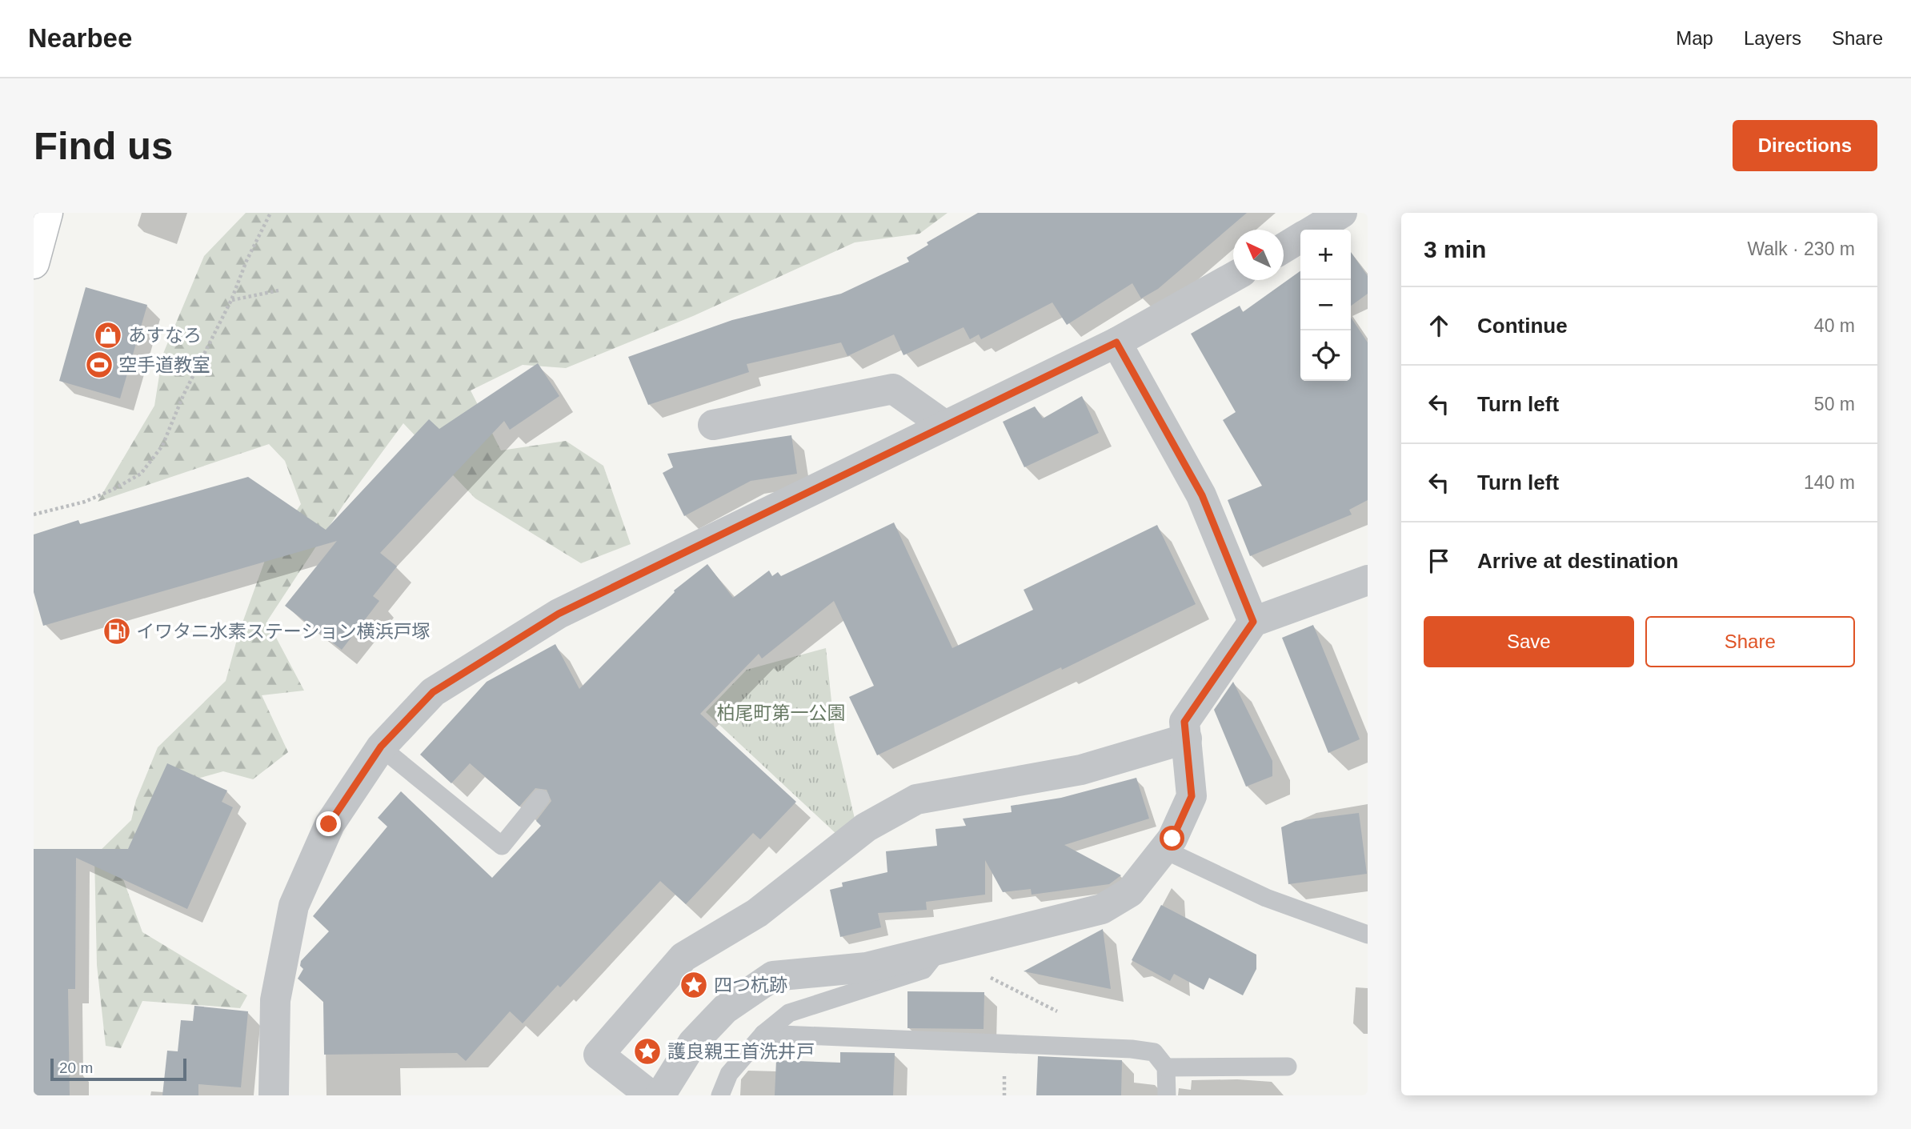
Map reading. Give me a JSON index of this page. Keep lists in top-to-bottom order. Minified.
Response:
{"parks":["柏尾町第一公園"],"places":{"shop":["あすなろ"],"sports":["空手道教室"],"fuel station":["イワタニ水素ステーション横浜戸塚"],"place":["四つ杭跡","護良親王首洗井戸"]},"scale_bar":"20 m","north":"top left","page":{"header":"Nearbee","nav":["Map","Layers","Share"],"buttons":["Directions",["Save","Share"]],"title":"Find us","heading":["3 min","Walk · 230 m"],"map_buttons":["+","−"],"list":[["Continue","40 m"],["Turn left","50 m"],["Turn left","140 m"],"Arrive at destination"],"scale":"20 m"}}
